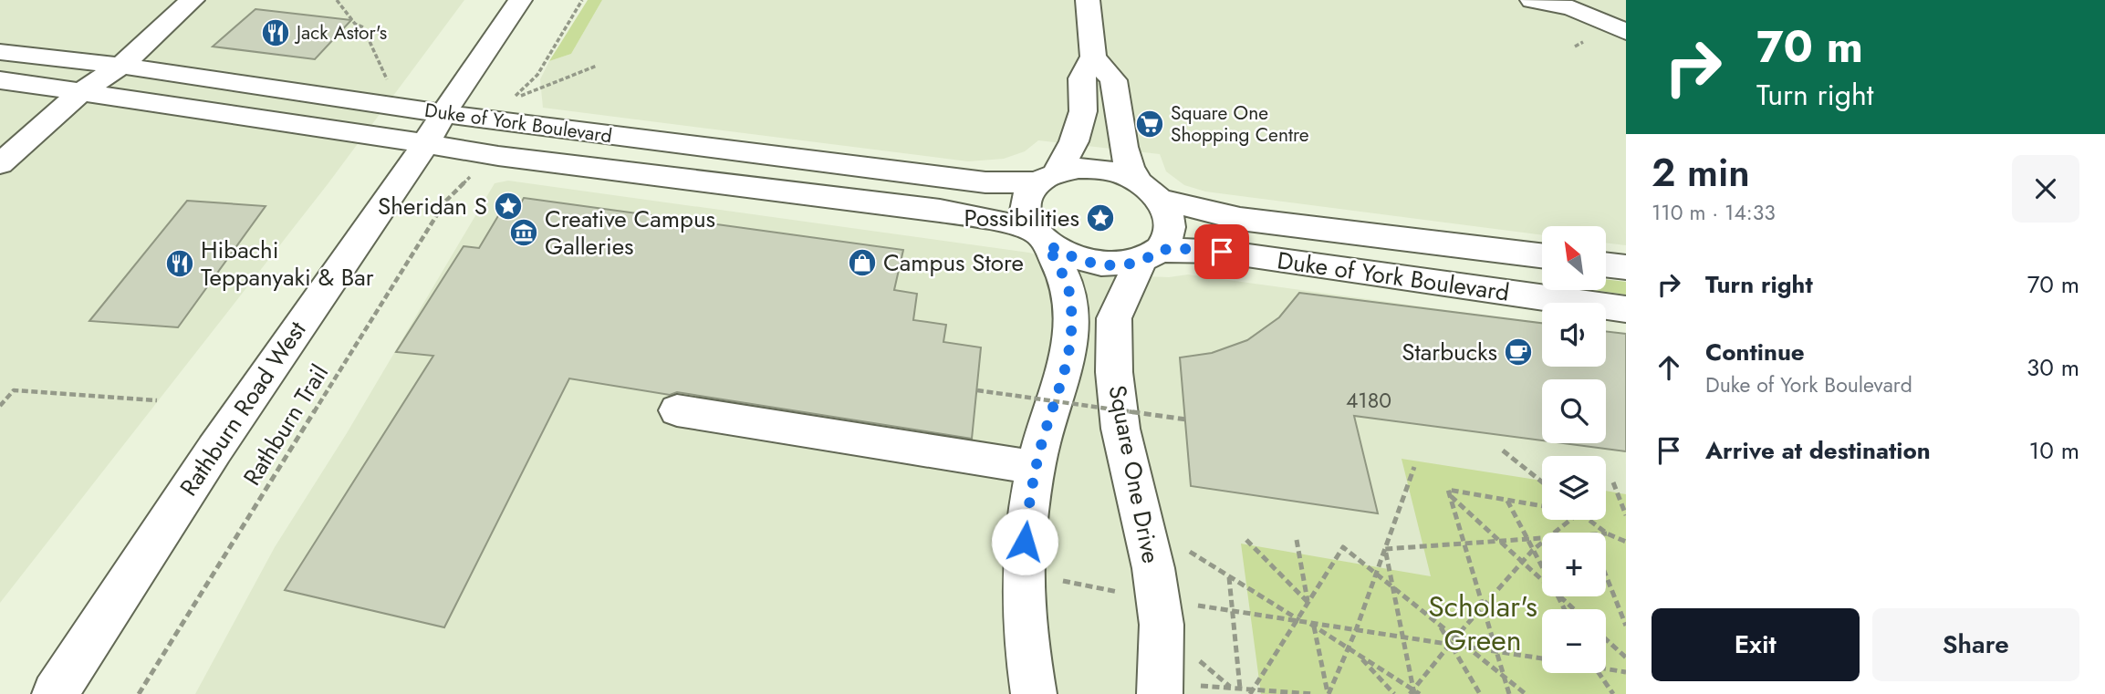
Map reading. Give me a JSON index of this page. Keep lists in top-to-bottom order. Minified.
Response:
{"streets":{"street":["Duke of York Boulevard","Rathburn Road West","Square One Drive"],"path":["Rathburn Trail"]},"crossings":[["Duke of York Boulevard","Rathburn Road West"],["Duke of York Boulevard","Square One Drive"]],"parks":["Scholar's Green"],"places":{"restaurant":["Jack Astor's","Hibachi Teppanyaki & Bar"],"supermarket":["Square One Shopping Centre"],"place":["Sheridan S","Possibilities"],"museum":["Creative Campus Galleries"],"shop":["Campus Store"],"cafe":["Starbucks"]},"house_numbers":["4180"],"north":"top left","page":{"turn":["70 m","Turn right"],"heading":["2 min","110 m · 14:33"],"map_buttons":["+","−"],"list":[{"name":"Turn right","value":"70 m"},{"name":"Continue","note":"Duke of York Boulevard","value":"30 m"},{"name":"Arrive at destination","value":"10 m"}],"buttons":["Exit","Share"]}}
